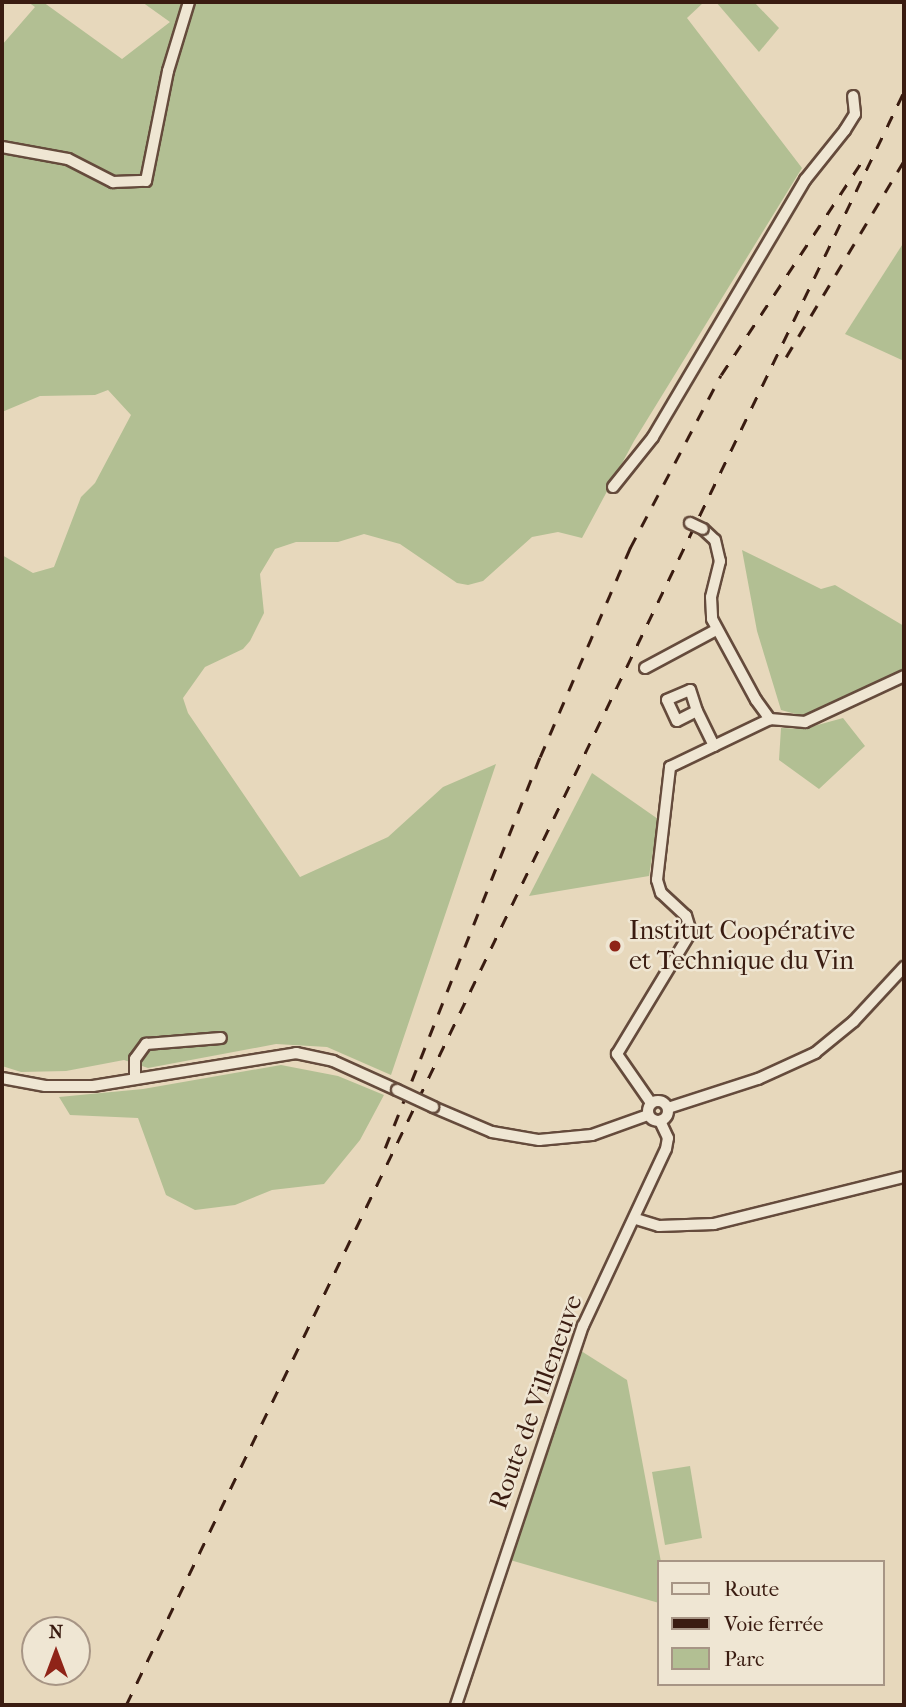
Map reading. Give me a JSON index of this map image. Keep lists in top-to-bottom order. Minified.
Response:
{"streets":{"street":["Route de Villeneuve"]},"places":["Institut Coopérative et Technique du Vin"],"legend":["Route","Voie ferrée","Parc"],"north":"top"}
